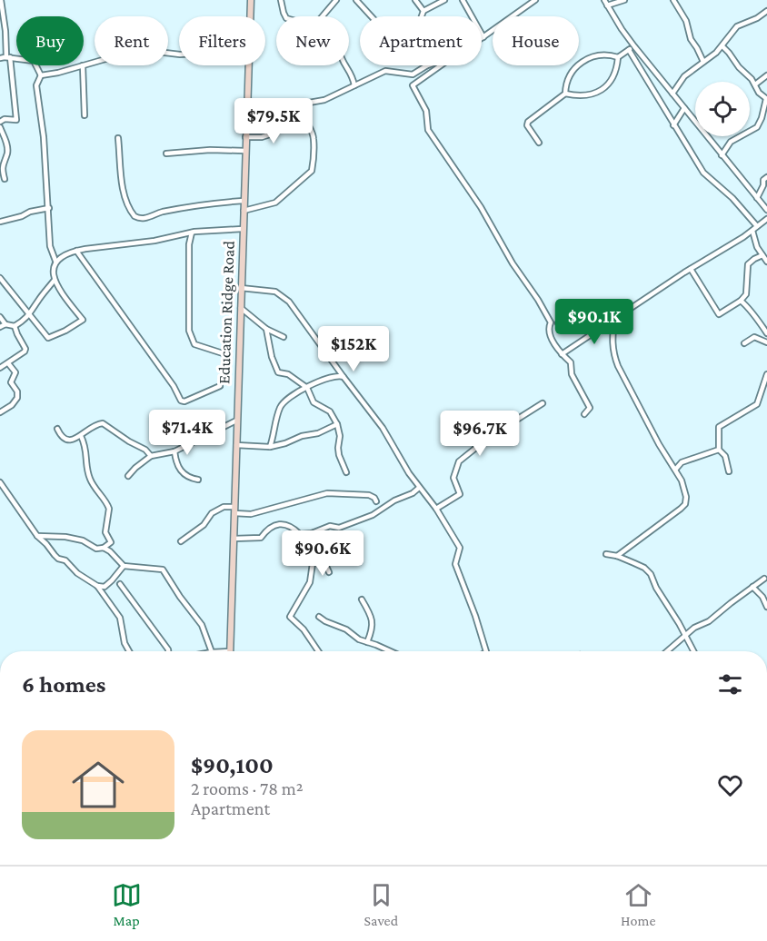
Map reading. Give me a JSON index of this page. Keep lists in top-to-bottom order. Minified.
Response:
{"streets":{"main road":["Education Ridge Road"]},"page":{"chip":["Buy","Rent","Filters","New","Apartment","House"],"price":["$79.5K","$90.1K","$152K","$71.4K","$96.7K","$90.6K"],"heading":"6 homes","list":[{"name":"$90,100","note":"2 rooms · 78 m² · Apartment"}],"tabs":["Map","Saved","Home"]}}
